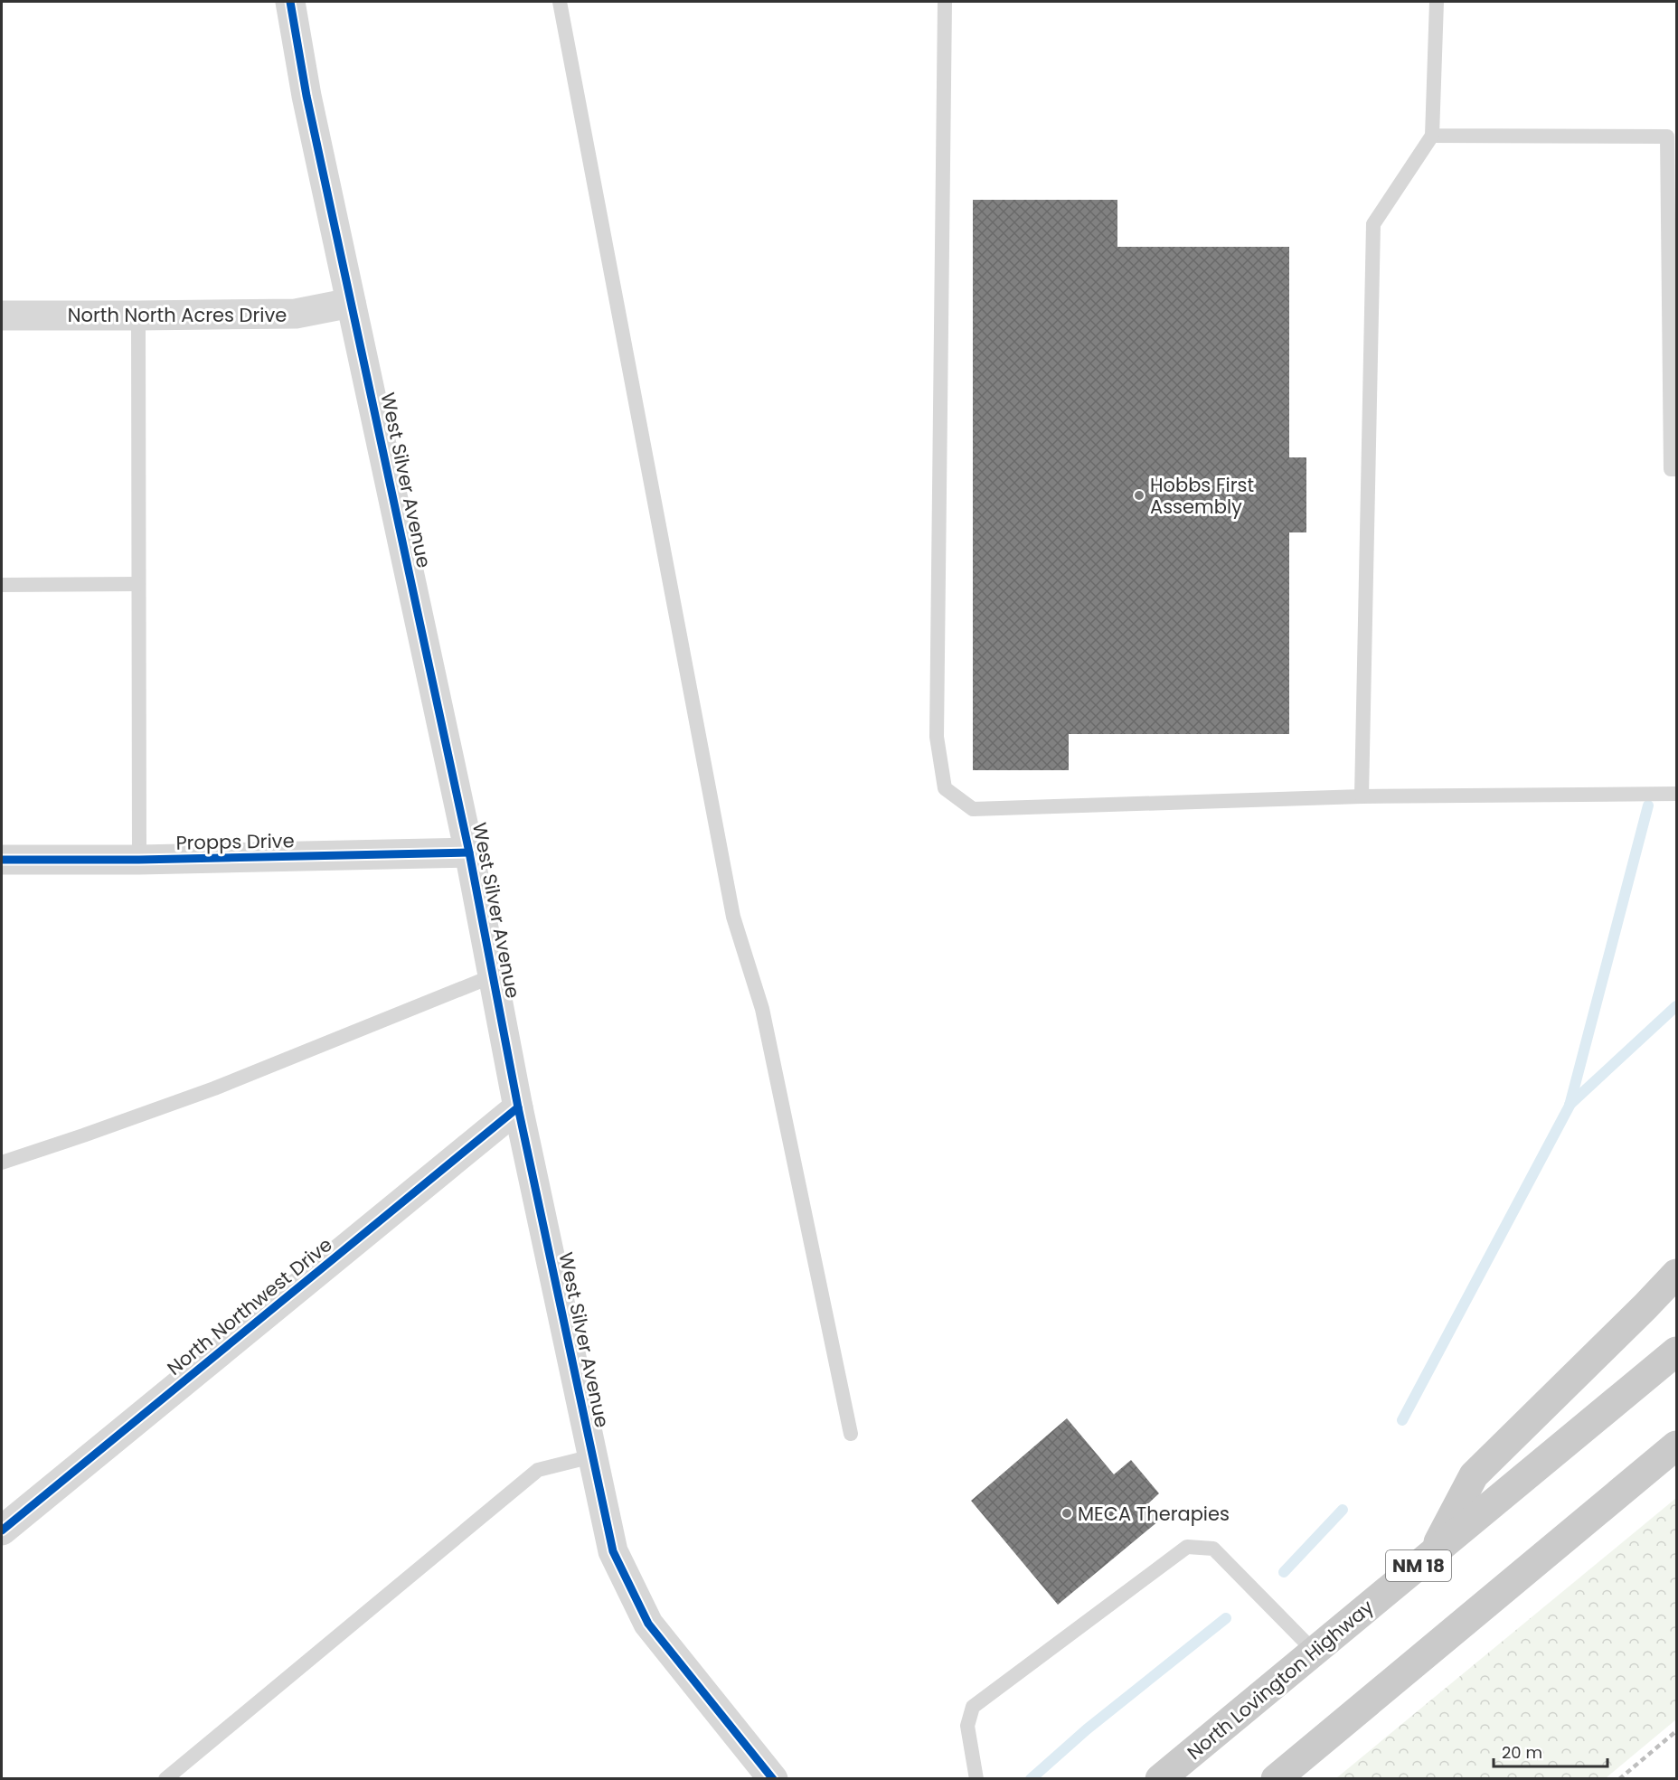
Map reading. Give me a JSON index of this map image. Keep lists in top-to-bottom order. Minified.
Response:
{"streets":{"main road":["NM 18","North Lovington Highway"],"street":["North North Acres Drive","West Silver Avenue","Propps Drive","North Northwest Drive"]},"crossings":[["North North Acres Drive","West Silver Avenue"],["West Silver Avenue","Propps Drive"],["West Silver Avenue","North Northwest Drive"]],"places":["Hobbs First Assembly","MECA Therapies"],"scale_bar":"20 m"}
